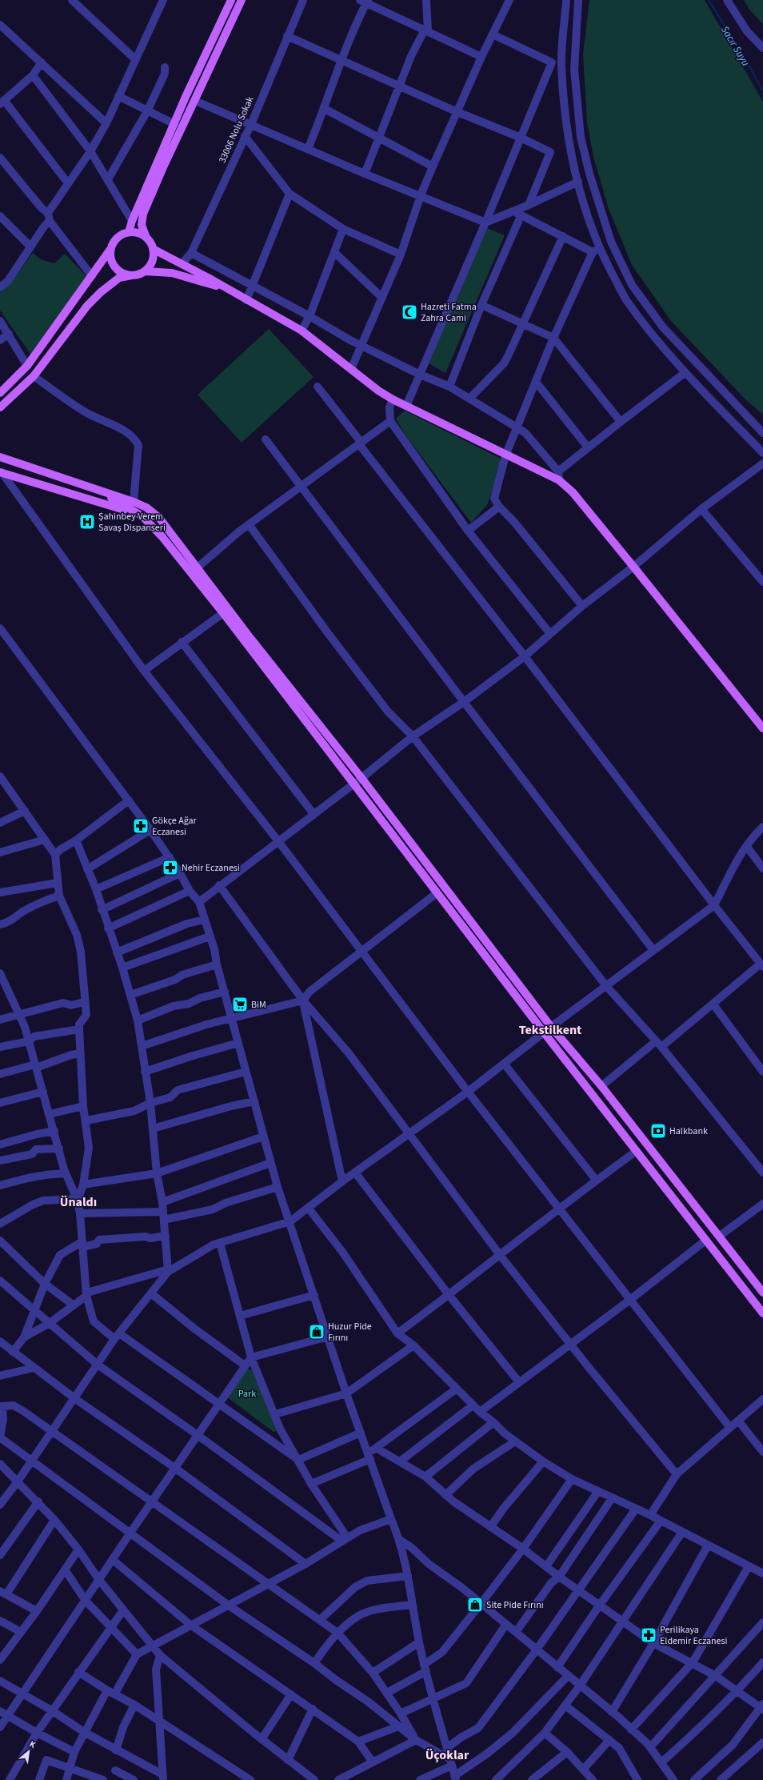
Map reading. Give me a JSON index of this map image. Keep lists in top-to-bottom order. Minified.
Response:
{"streets":{"street":["33006 Nolu Sokak"]},"districts":["Tekstilkent","Ünaldı","Üçoklar"],"water":["Sacır Suyu"],"parks":["Park"],"places":{"mosque":["Hazreti Fatma Zahra Cami"],"hospital":["Şahinbey Verem Savaş Dispanseri"],"pharmacy":["Gökçe Ağar Eczanesi","Nehir Eczanesi","Perilikaya Eldemir Eczanesi"],"supermarket":["BiM"],"bank":["Halkbank"],"shop":["Huzur Pide Fırını","Site Pide Fırını"]},"north":"top right"}
